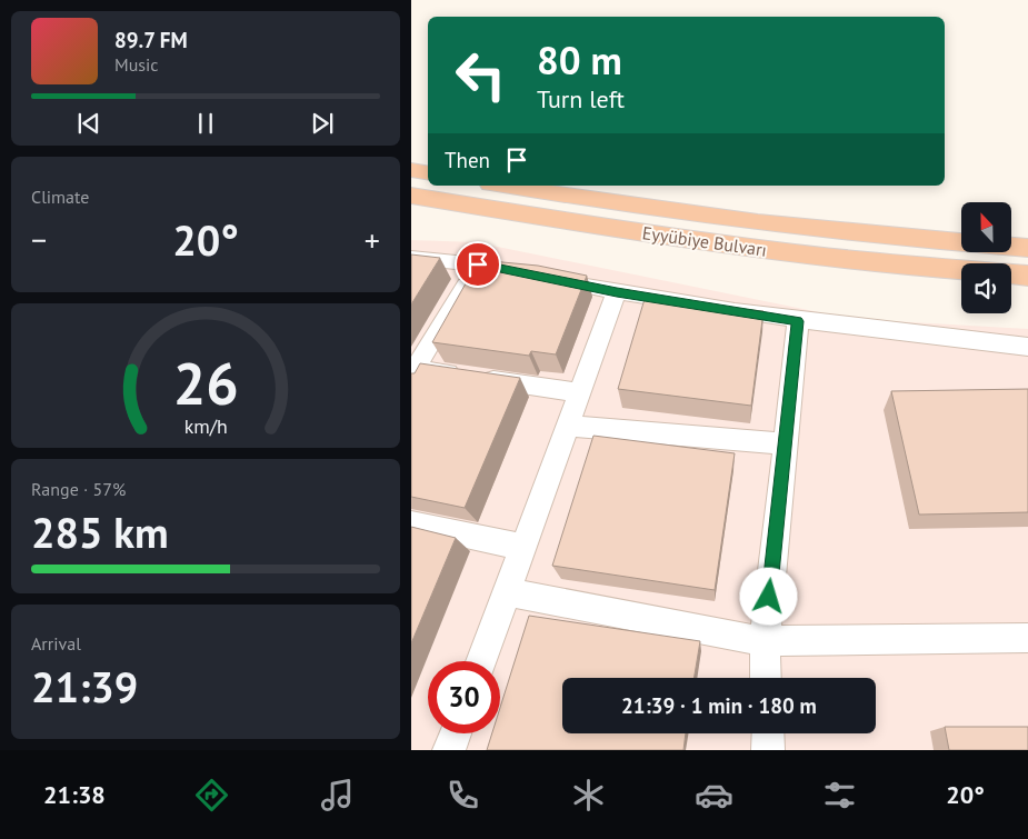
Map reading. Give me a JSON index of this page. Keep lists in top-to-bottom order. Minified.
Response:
{"streets":{"highway":["Eyyübiye Bulvarı"]},"north":"top","page":{"turn":["80 m","Turn left"],"song":["89.7 FM","Music"],"then":"Then","tile":["Climate",["Range · 57%","285 km"],["Arrival","21:39"]],"heat":["−","20°","+"],"limit":"30","trip":"21:39 · 1 min · 180 m","tabs":["21:38","20°"],"gauge":["26","km/h"]}}
